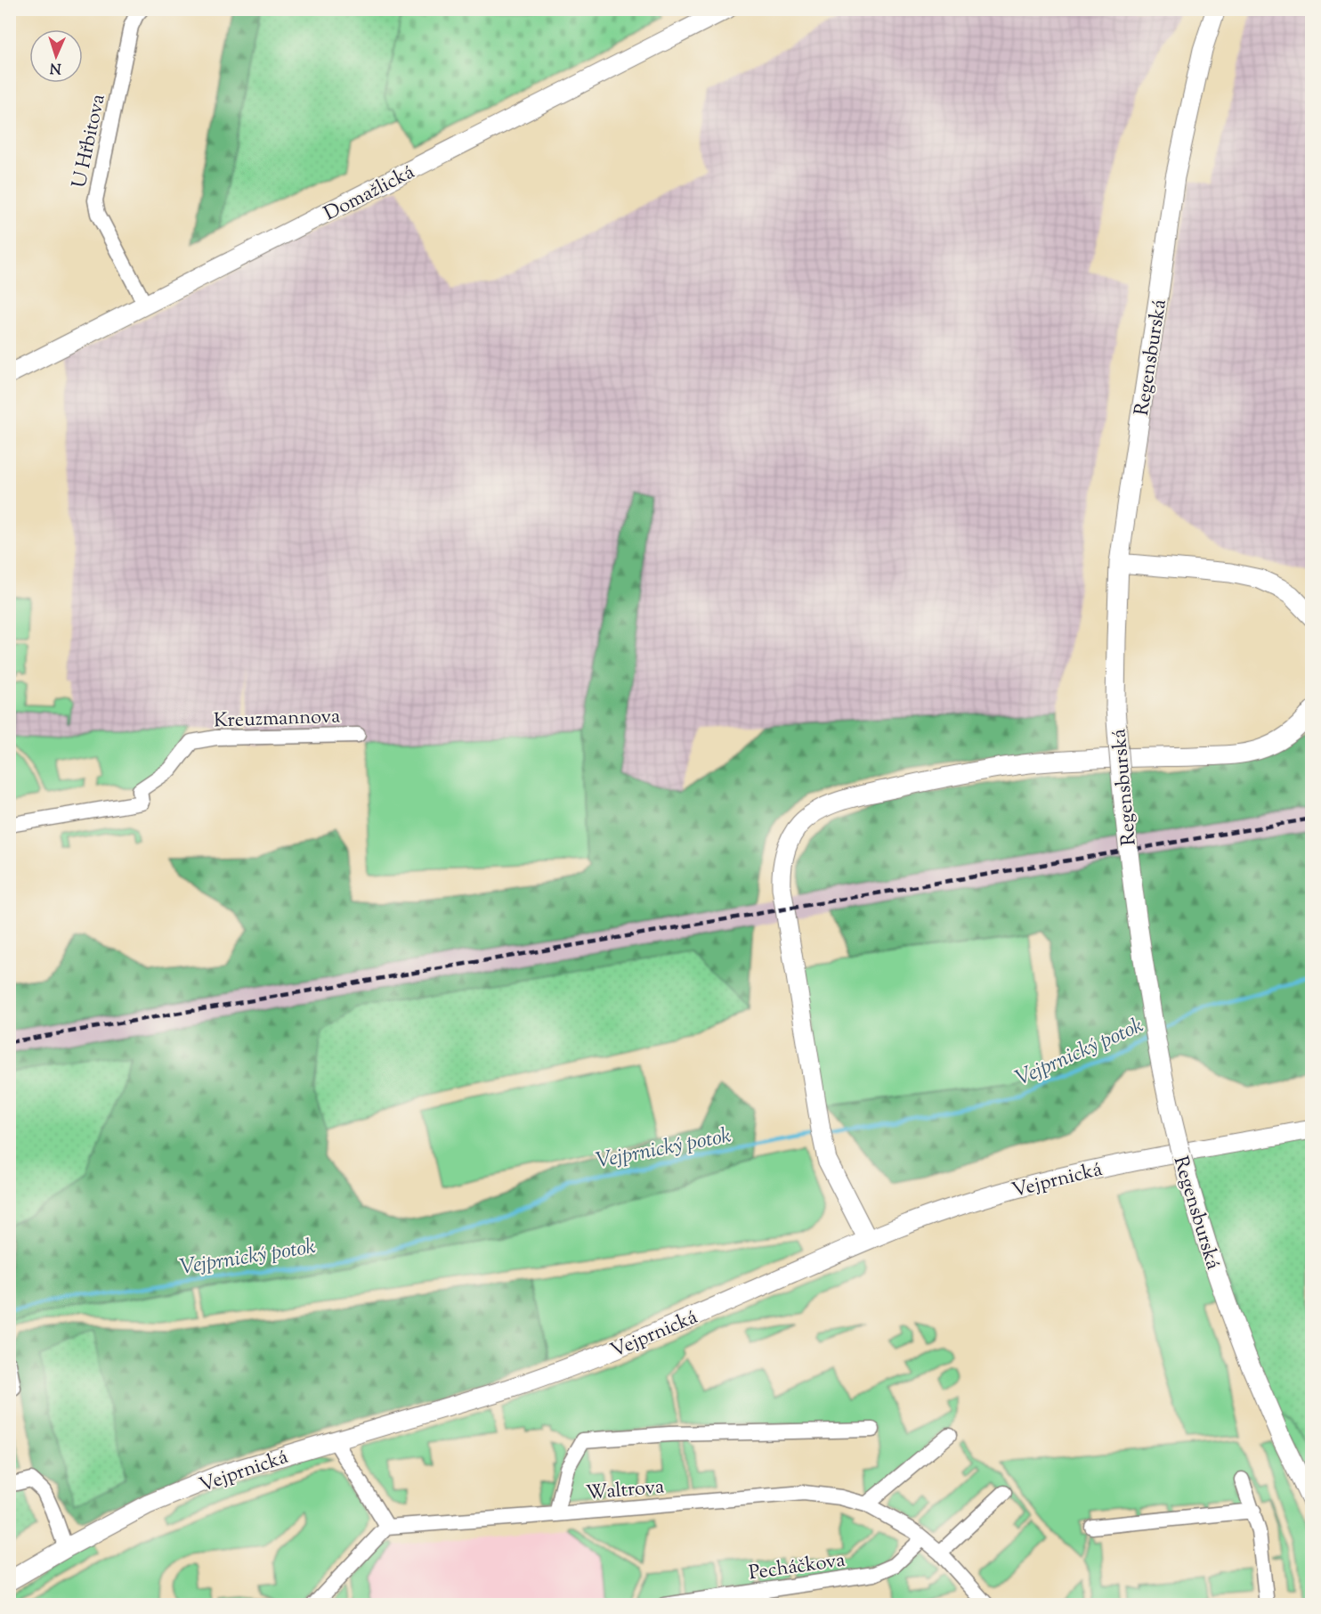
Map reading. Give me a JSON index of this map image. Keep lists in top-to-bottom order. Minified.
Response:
{"streets":{"main road":["Domažlická","Regensburská","Vejprnická"],"street":["U Hřbitova","Kreuzmannova","Waltrova","Pecháčkova"]},"crossings":[["U Hřbitova","Domažlická"],["Waltrova","Pecháčkova"]],"water":["Vejprnický potok"],"north":"bottom"}
